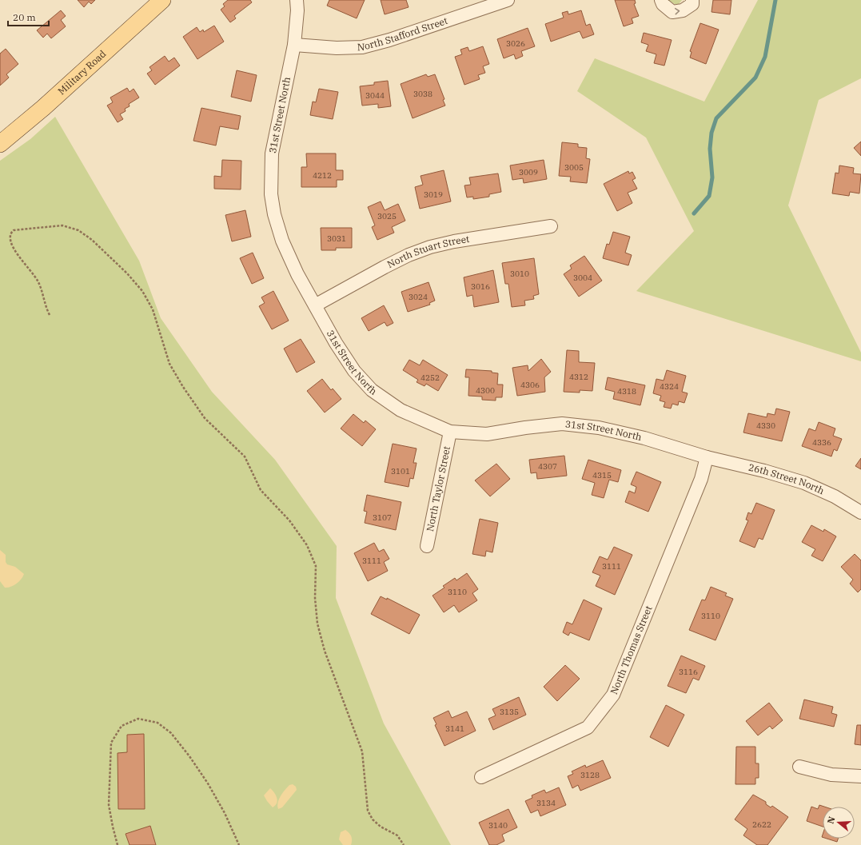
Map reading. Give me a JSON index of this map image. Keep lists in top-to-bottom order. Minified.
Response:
{"streets":{"main road":["Military Road"],"street":["North Stafford Street","31st Street North","North Stuart Street","26th Street North","North Taylor Street","North Thomas Street"]},"crossings":[["North Stafford Street","31st Street North"],["31st Street North","North Stuart Street"],["31st Street North","26th Street North"],["31st Street North","North Taylor Street"],["31st Street North","North Thomas Street"],["26th Street North","North Thomas Street"]],"house_numbers":["3026","3038","3044","3005","3009","4212","3019","3025","3031","3010","3004","3016","3024","4312","4252","4306","4324","4300","4318","4330","4336","4307","3101","4315","3107","3111","3111","3110","3110","3116","3135","3141","3128","3134","2622","3140"],"scale_bar":"20 m","north":"left"}
